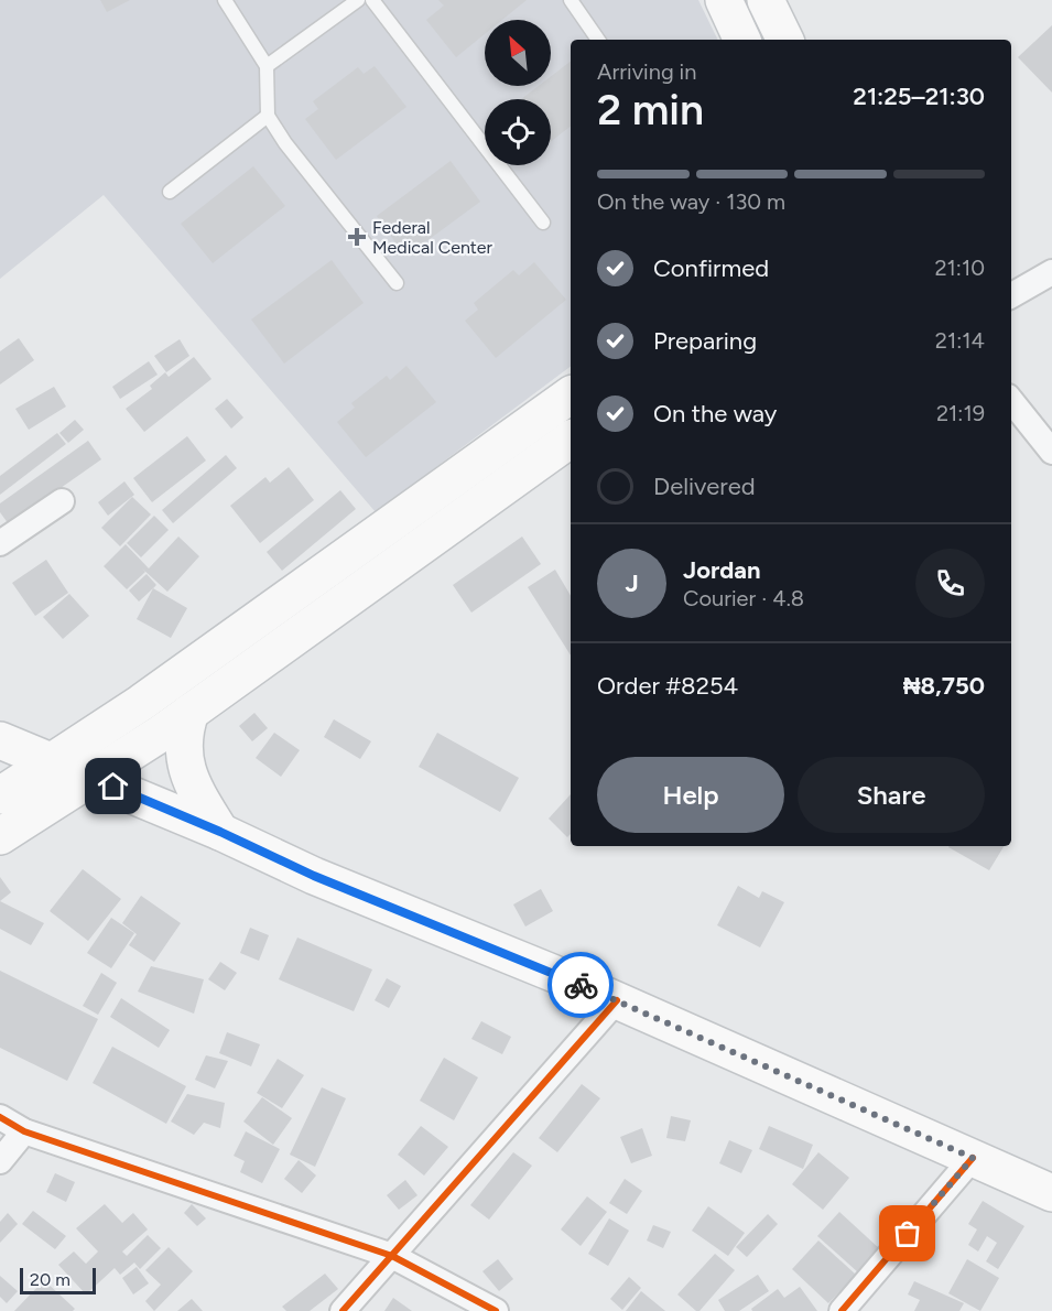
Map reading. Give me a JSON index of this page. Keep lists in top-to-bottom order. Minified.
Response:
{"places":{"health":["Federal Medical Center"]},"scale_bar":"20 m","north":"top left","page":{"heading":["2 min","Arriving in","21:25–21:30"],"panel":["Jordan","Courier · 4.8","Order #8254","₦8,750"],"bar":"On the way · 130 m","list":[["Confirmed","21:10"],["Preparing","21:14"],["On the way","21:19"],"Delivered"],"round":"J","buttons":["Help","Share"],"scale":"20 m"}}
